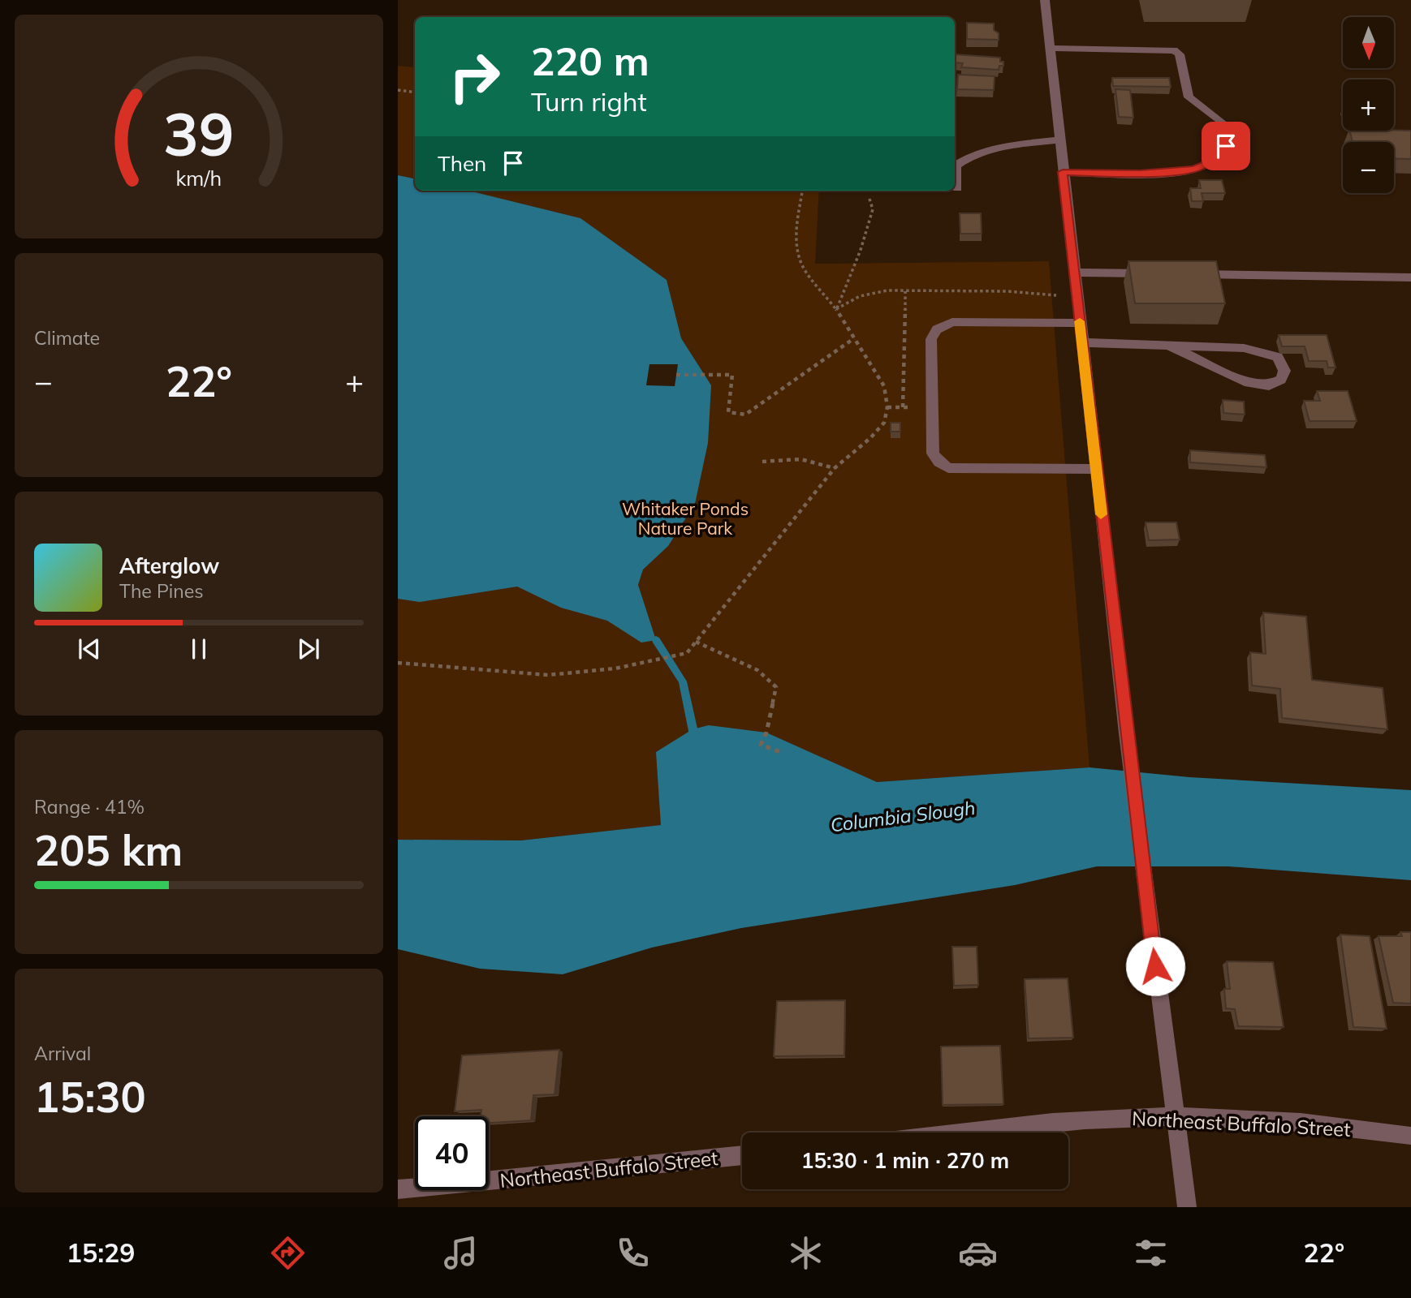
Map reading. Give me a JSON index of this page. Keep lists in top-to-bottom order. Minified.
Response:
{"streets":{"street":["Northeast Buffalo Street"]},"water":["Columbia Slough"],"parks":["Whitaker Ponds Nature Park"],"north":"bottom","page":{"map_buttons":["+","−"],"turn":["220 m","Turn right"],"then":"Then","tile":["Climate",["Range · 41%","205 km"],["Arrival","15:30"]],"heat":["−","22°","+"],"song":["Afterglow","The Pines"],"limit":"40","trip":"15:30 · 1 min · 270 m","tabs":["15:29","22°"],"gauge":["39","km/h"]}}
